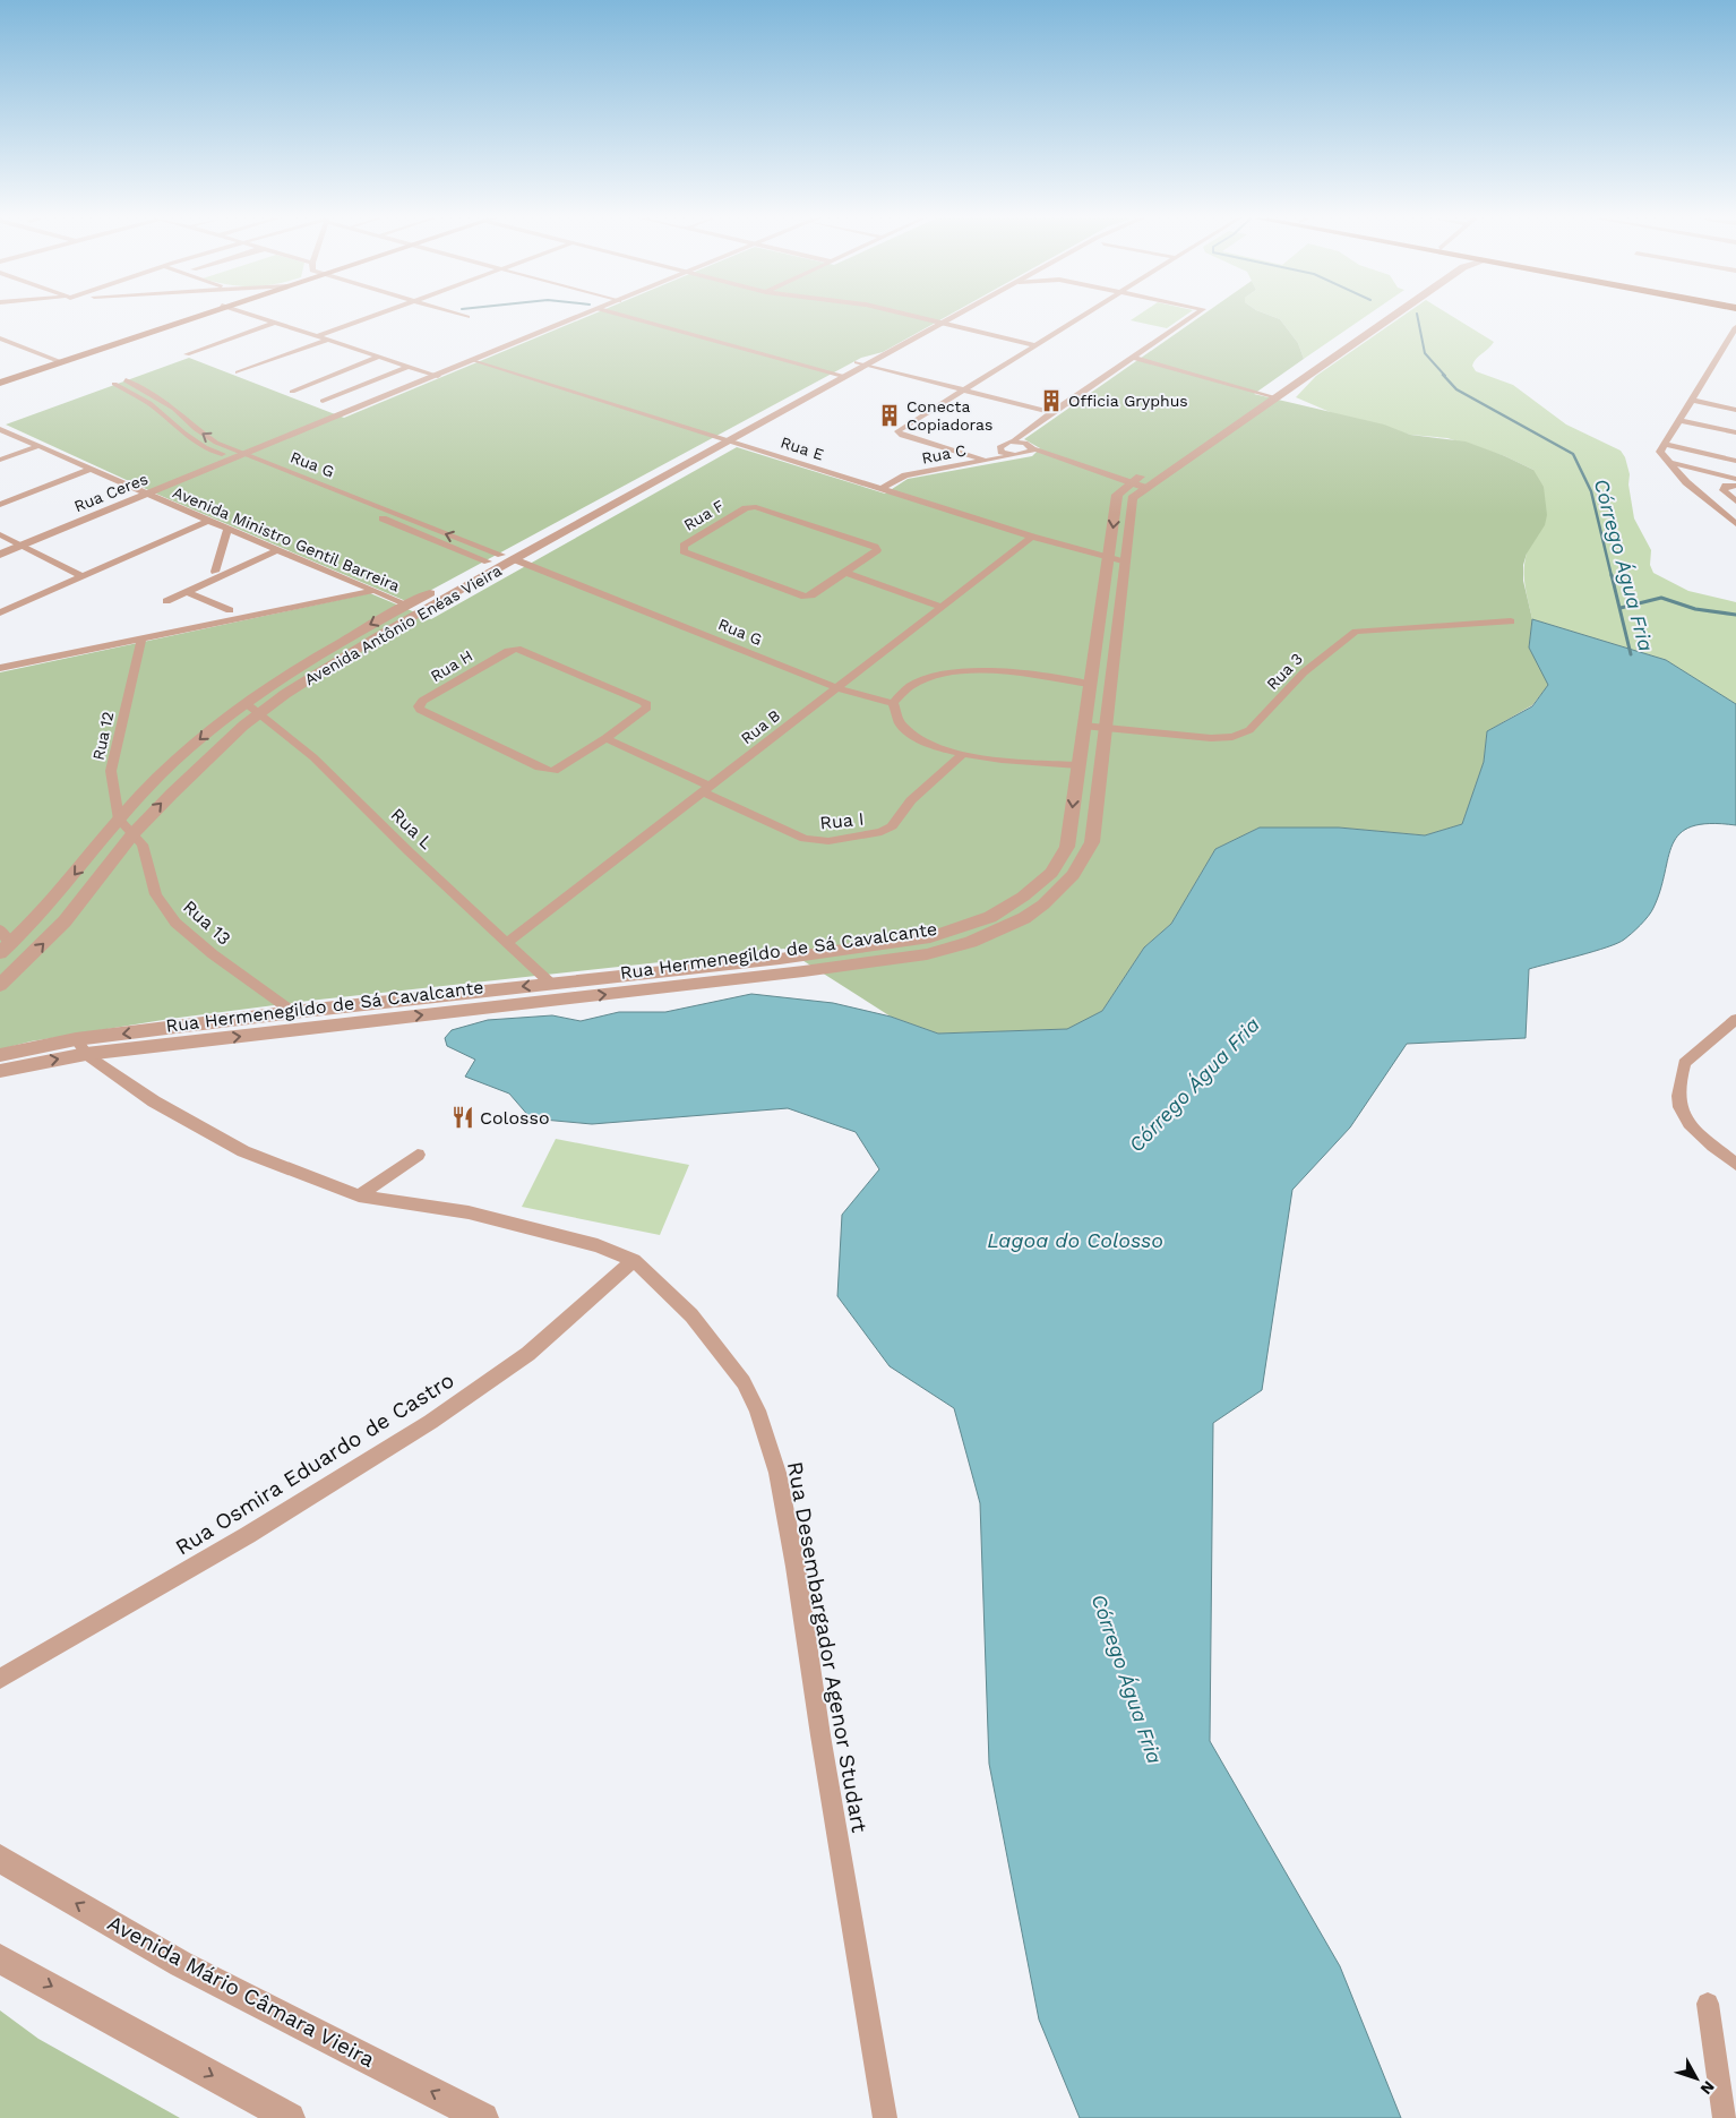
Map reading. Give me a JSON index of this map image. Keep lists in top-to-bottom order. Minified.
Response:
{"streets":{"street":["Rua E","Rua C","Rua G","Rua Ceres","Rua F","Avenida Ministro Gentil Barreira","Avenida Antônio Enéas Vieira","Rua H","Rua 3","Rua B","Rua 12","Rua I","Rua L","Rua 13","Rua Hermenegildo de Sá Cavalcante","Rua Osmira Eduardo de Castro","Rua Desembargador Agenor Studart","Avenida Mário Câmara Vieira"]},"crossings":[["Rua E","Rua C"],["Rua E","Rua Ceres"],["Rua E","Avenida Antônio Enéas Vieira"],["Rua E","Rua B"],["Rua E","Rua Hermenegildo de Sá Cavalcante"],["Rua G","Rua Ceres"],["Rua G","Avenida Antônio Enéas Vieira"],["Rua G","Rua B"],["Rua Ceres","Avenida Ministro Gentil Barreira"],["Avenida Ministro Gentil Barreira","Avenida Antônio Enéas Vieira"],["Avenida Antônio Enéas Vieira","Rua 12"],["Avenida Antônio Enéas Vieira","Rua L"],["Avenida Antônio Enéas Vieira","Rua 13"],["Rua 3","Rua Hermenegildo de Sá Cavalcante"],["Rua B","Rua I"],["Rua B","Rua L"],["Rua L","Rua Hermenegildo de Sá Cavalcante"],["Rua 13","Rua Hermenegildo de Sá Cavalcante"],["Rua Hermenegildo de Sá Cavalcante","Rua Desembargador Agenor Studart"],["Rua Osmira Eduardo de Castro","Rua Desembargador Agenor Studart"]],"water":["Córrego Água Fria","Lagoa do Colosso"],"places":{"building":["Officia Gryphus","Conecta Copiadoras"],"restaurant":["Colosso"]},"north":"bottom right"}
